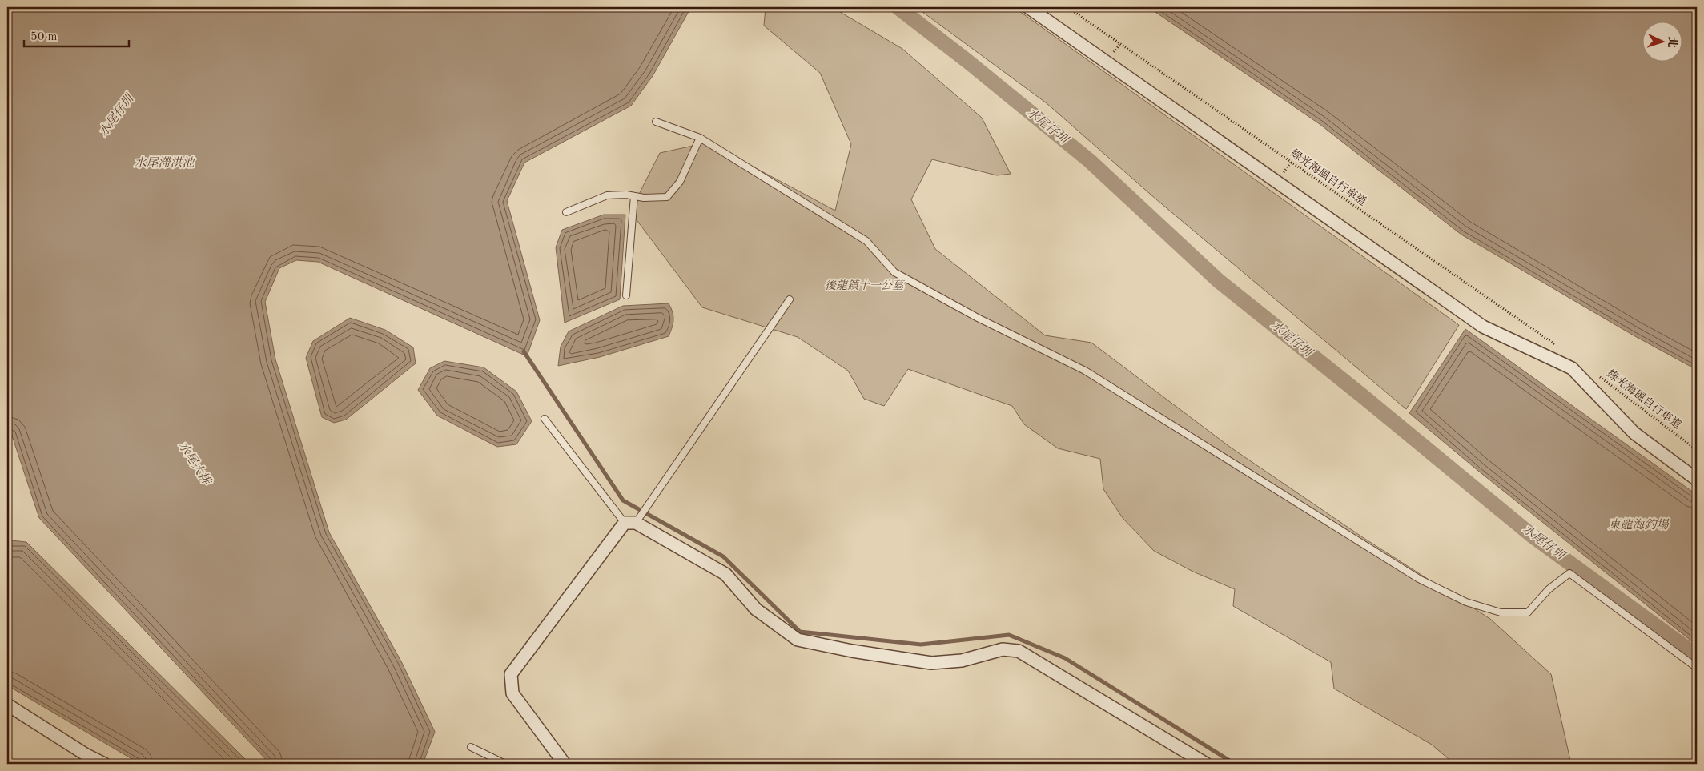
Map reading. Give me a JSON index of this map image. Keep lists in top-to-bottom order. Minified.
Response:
{"streets":{"path":["綠光海風自行車道"]},"water":["水尾仔圳","水尾滯洪池","水尾大排","東龍海釣場"],"parks":["後龍鎮十一公墓"],"scale_bar":"50 m","north":"right"}
